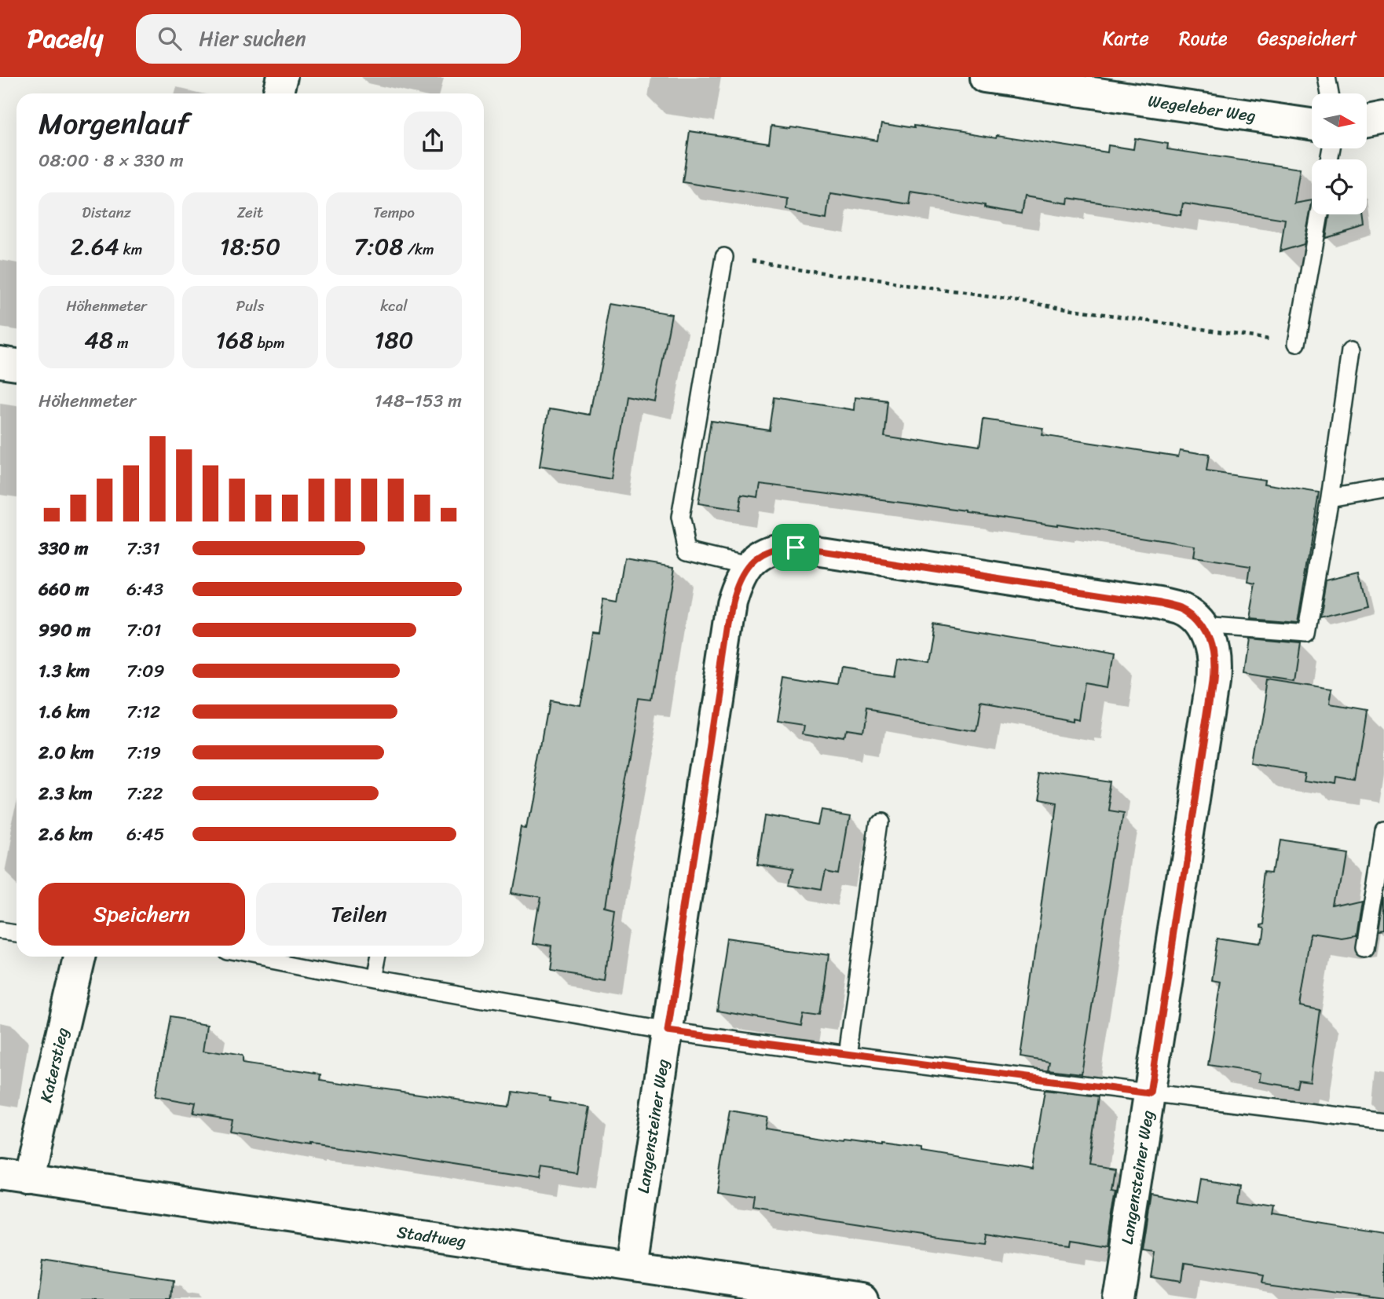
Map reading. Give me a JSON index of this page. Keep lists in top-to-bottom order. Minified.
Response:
{"streets":{"street":["Wegeleber Weg","Katerstieg","Langensteiner Weg","Stadtweg"]},"crossings":[["Katerstieg","Stadtweg"],["Langensteiner Weg","Stadtweg"]],"north":"right","page":{"header":"Pacely","search":"Hier suchen","nav":["Karte","Route","Gespeichert"],"heading":["Morgenlauf","08:00 · 8 × 330 m"],"stats":[["Distanz","2.64 km"],["Zeit","18:50"],["Tempo","7:08 /km"],["Höhenmeter","48 m"],["Puls","168 bpm"],["kcal","180"]],"chart":["Höhenmeter","148–153 m"],"list":[{"name":"330 m","note":"7:31"},{"name":"660 m","note":"6:43"},{"name":"990 m","note":"7:01"},{"name":"1.3 km","note":"7:09"},{"name":"1.6 km","note":"7:12"},{"name":"2.0 km","note":"7:19"},{"name":"2.3 km","note":"7:22"},{"name":"2.6 km","note":"6:45"}],"buttons":["Speichern","Teilen"]}}
